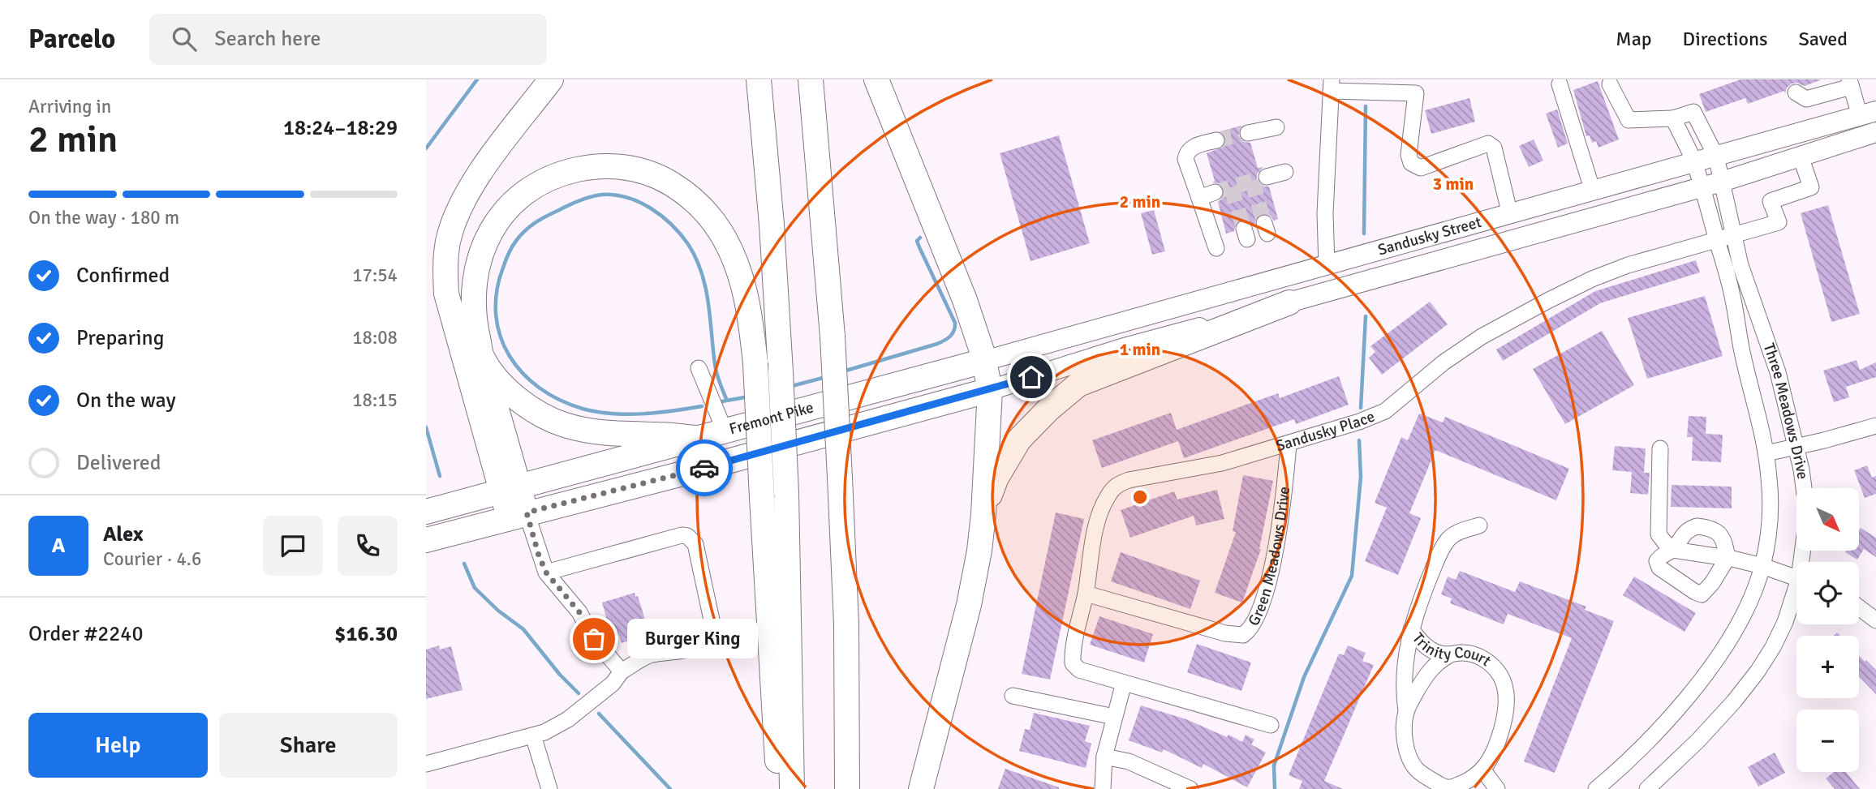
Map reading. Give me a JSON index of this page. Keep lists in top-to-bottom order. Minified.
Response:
{"streets":{"highway":["Fremont Pike"],"main road":["Sandusky Street"],"street":["Three Meadows Drive","Sandusky Place","Green Meadows Drive","Trinity Court"]},"crossings":[["Sandusky Street","Three Meadows Drive"],["Sandusky Street","Fremont Pike"],["Sandusky Street","Sandusky Place"],["Three Meadows Drive","Sandusky Place"],["Sandusky Place","Green Meadows Drive"]],"places":["Burger King"],"north":"bottom right","page":{"header":"Parcelo","search":"Search here","nav":["Map","Directions","Saved"],"heading":["2 min","Arriving in","18:24–18:29"],"panel":["Alex","Courier · 4.6","Order #2240","$16.30"],"bar":"On the way · 180 m","list":[["Confirmed","17:54"],["Preparing","18:08"],["On the way","18:15"],"Delivered"],"map_buttons":["+","−"],"round":"A","bubble":"Burger King","buttons":["Help","Share"]},"rings":["3 min","2 min","1 min"]}
